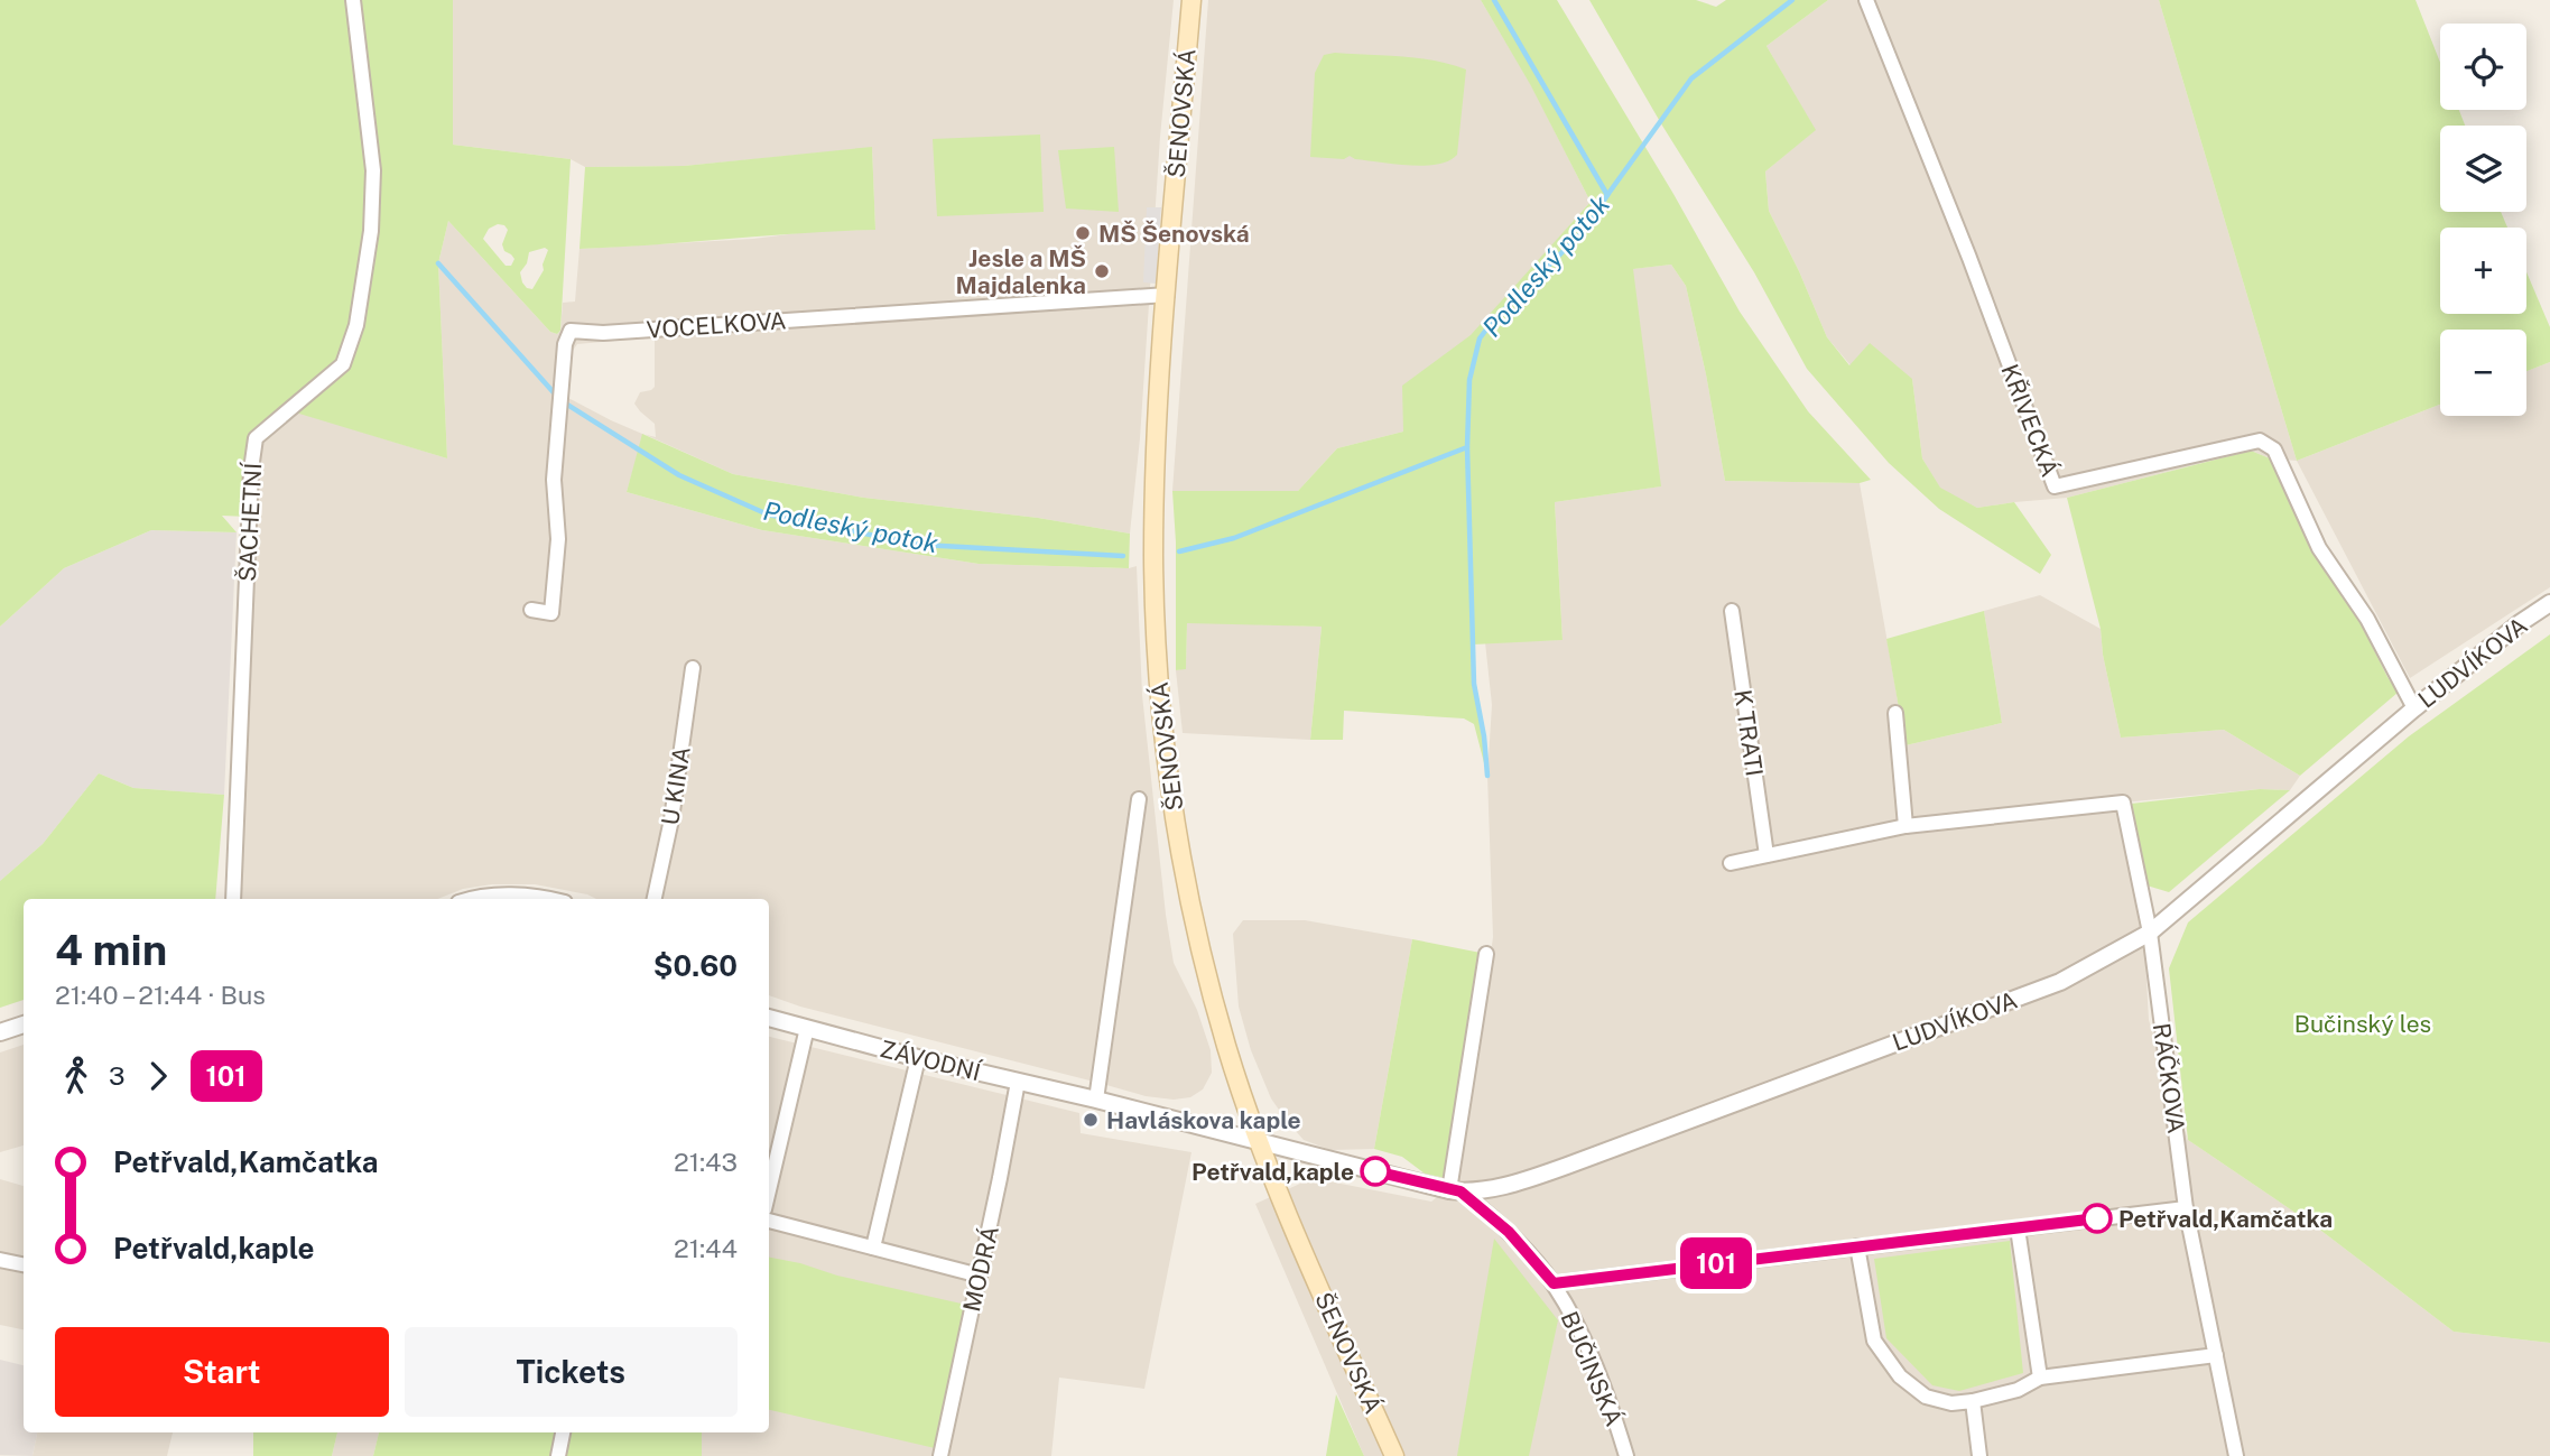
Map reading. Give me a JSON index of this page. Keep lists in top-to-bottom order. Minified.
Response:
{"streets":{"main road":["ŠENOVSKÁ"],"street":["VOCELKOVA","KŘIVECKÁ","ŠACHETNÍ","LUDVÍKOVA","K TRATI","U KINA","ZÁVODNÍ","RÁČKOVA","MODRÁ","BUČINSKÁ"]},"crossings":[["ŠENOVSKÁ","VOCELKOVA"],["ŠENOVSKÁ","LUDVÍKOVA"],["ŠENOVSKÁ","ZÁVODNÍ"],["KŘIVECKÁ","LUDVÍKOVA"],["LUDVÍKOVA","ZÁVODNÍ"],["LUDVÍKOVA","RÁČKOVA"],["LUDVÍKOVA","BUČINSKÁ"],["ZÁVODNÍ","MODRÁ"],["RÁČKOVA","BUČINSKÁ"]],"water":["Podleský potok"],"parks":["Bučinský les"],"places":["MŠ Šenovská","Jesle a MŠ Majdalenka","Havláskova kaple","Petřvald,kaple","Petřvald,Kamčatka"],"lines":["bus line 101"],"page":{"on_map":"101","map_buttons":["+","−"],"heading":["4 min","21:40 – 21:44 · Bus","$0.60"],"legs":["3","101"],"list":[{"name":"Petřvald,Kamčatka","value":"21:43"},{"name":"Petřvald,kaple","value":"21:44"}],"buttons":["Start","Tickets"]}}
